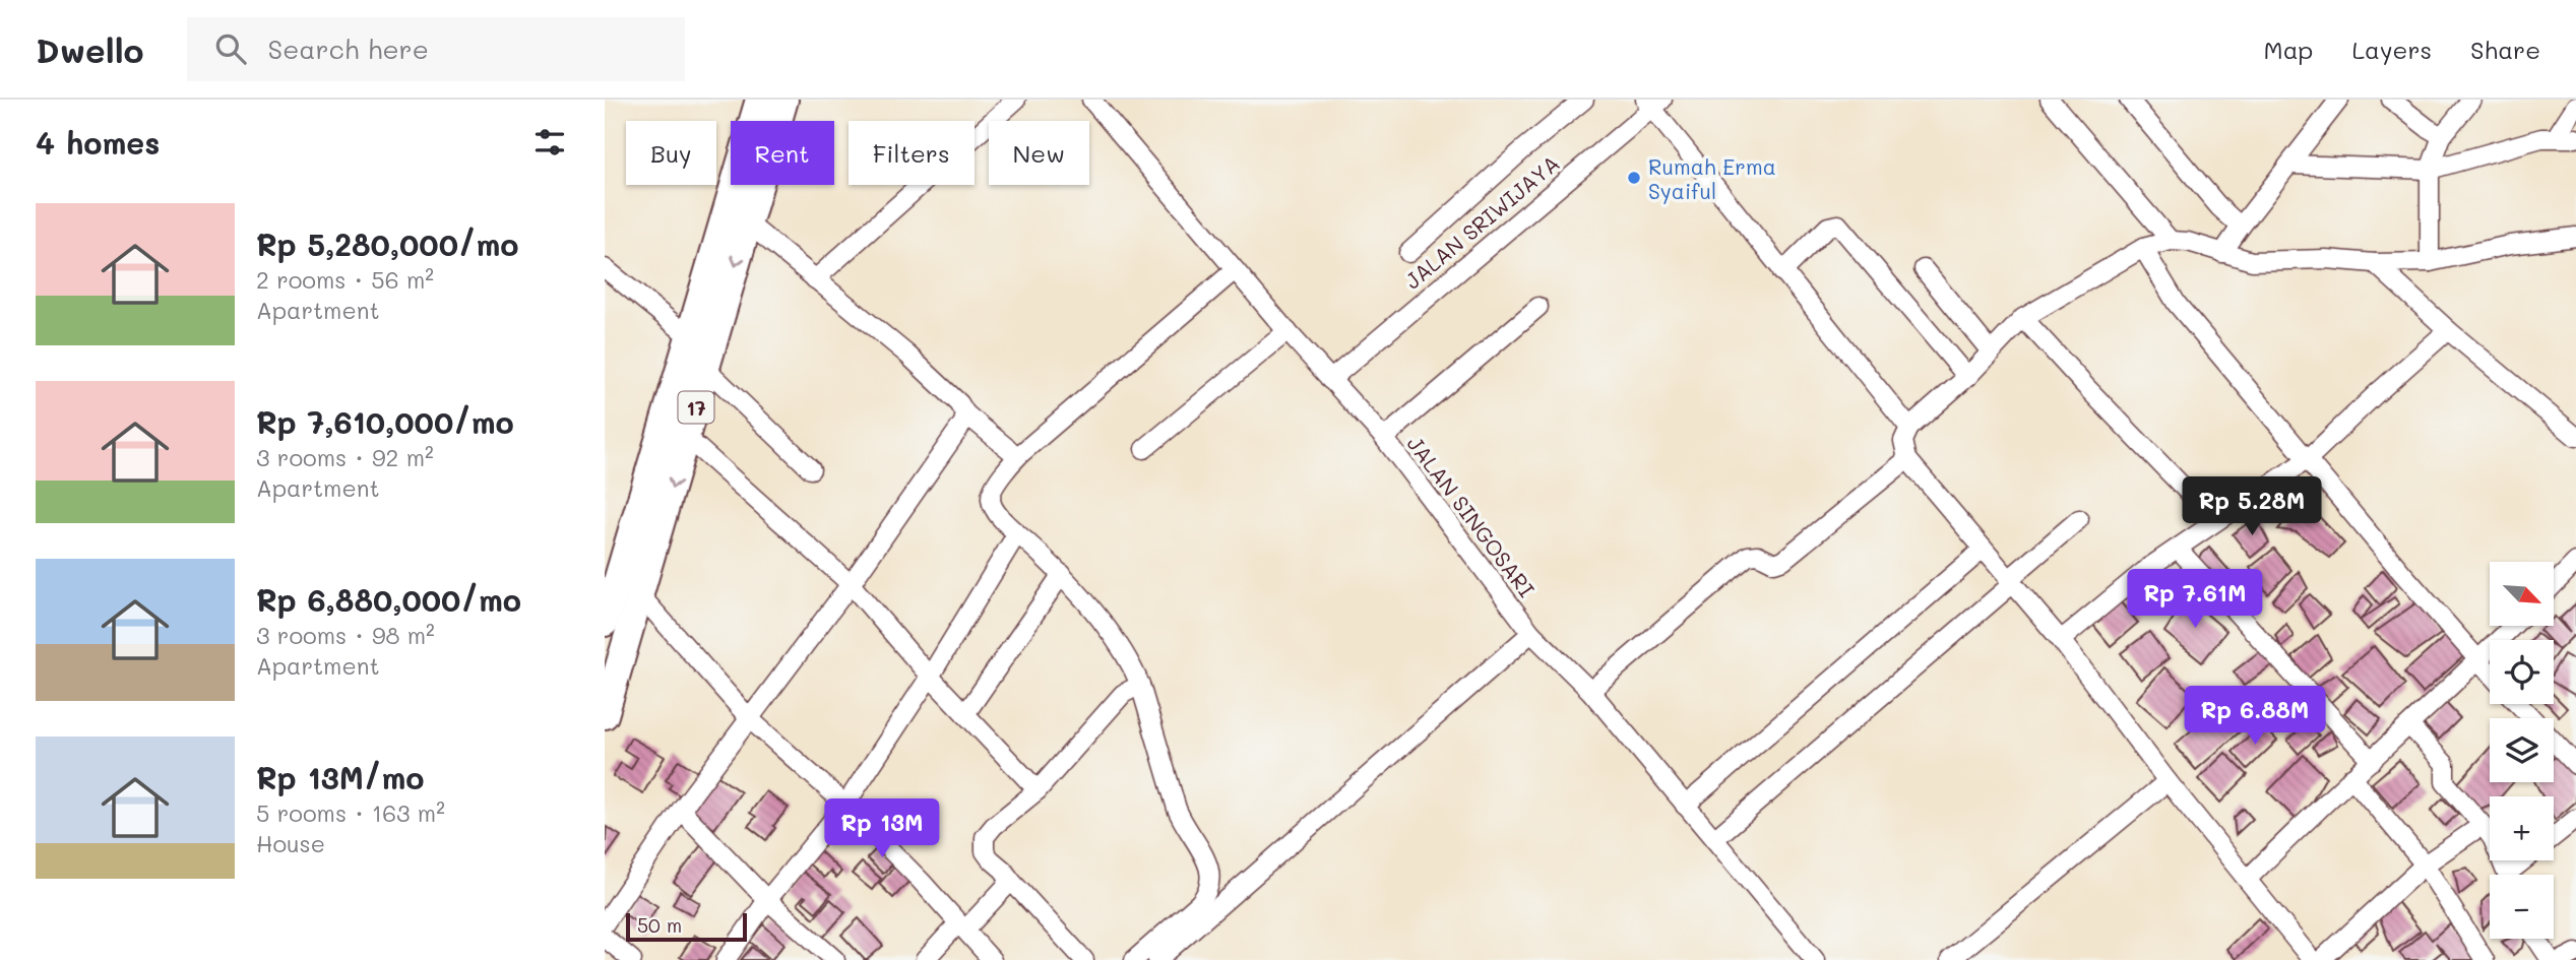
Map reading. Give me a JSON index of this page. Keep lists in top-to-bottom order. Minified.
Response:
{"streets":{"highway":["17"],"street":["JALAN SRIWIJAYA","JALAN SINGOSARI"]},"crossings":[["JALAN SRIWIJAYA","JALAN SINGOSARI"]],"places":["Rumah Erma Syaiful"],"scale_bar":"50 m","north":"bottom right","page":{"header":"Dwello","search":"Search here","nav":["Map","Layers","Share"],"heading":"4 homes","chip":["Buy","Rent","Filters","New"],"list":[{"name":"Rp 5,280,000/mo","note":"2 rooms · 56 m² · Apartment"},{"name":"Rp 7,610,000/mo","note":"3 rooms · 92 m² · Apartment"},{"name":"Rp 6,880,000/mo","note":"3 rooms · 98 m² · Apartment"},{"name":"Rp 13M/mo","note":"5 rooms · 163 m² · House"}],"price":["Rp 5.28M","Rp 7.61M","Rp 6.88M","Rp 13M"],"map_buttons":["+","−"],"scale":"50 m"}}
